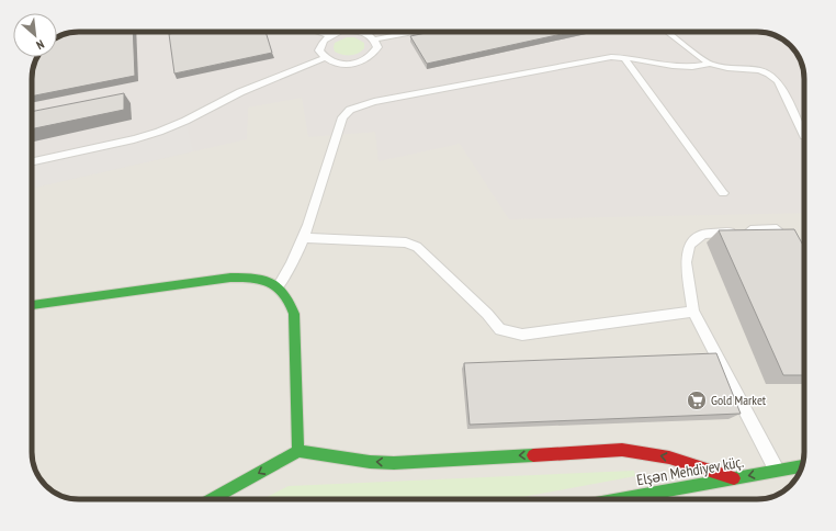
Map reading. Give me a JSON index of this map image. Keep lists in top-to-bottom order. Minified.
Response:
{"streets":{"street":["Elşən Mehdiyev küç."]},"places":{"supermarket":["Gold Market"]},"north":"bottom right"}
